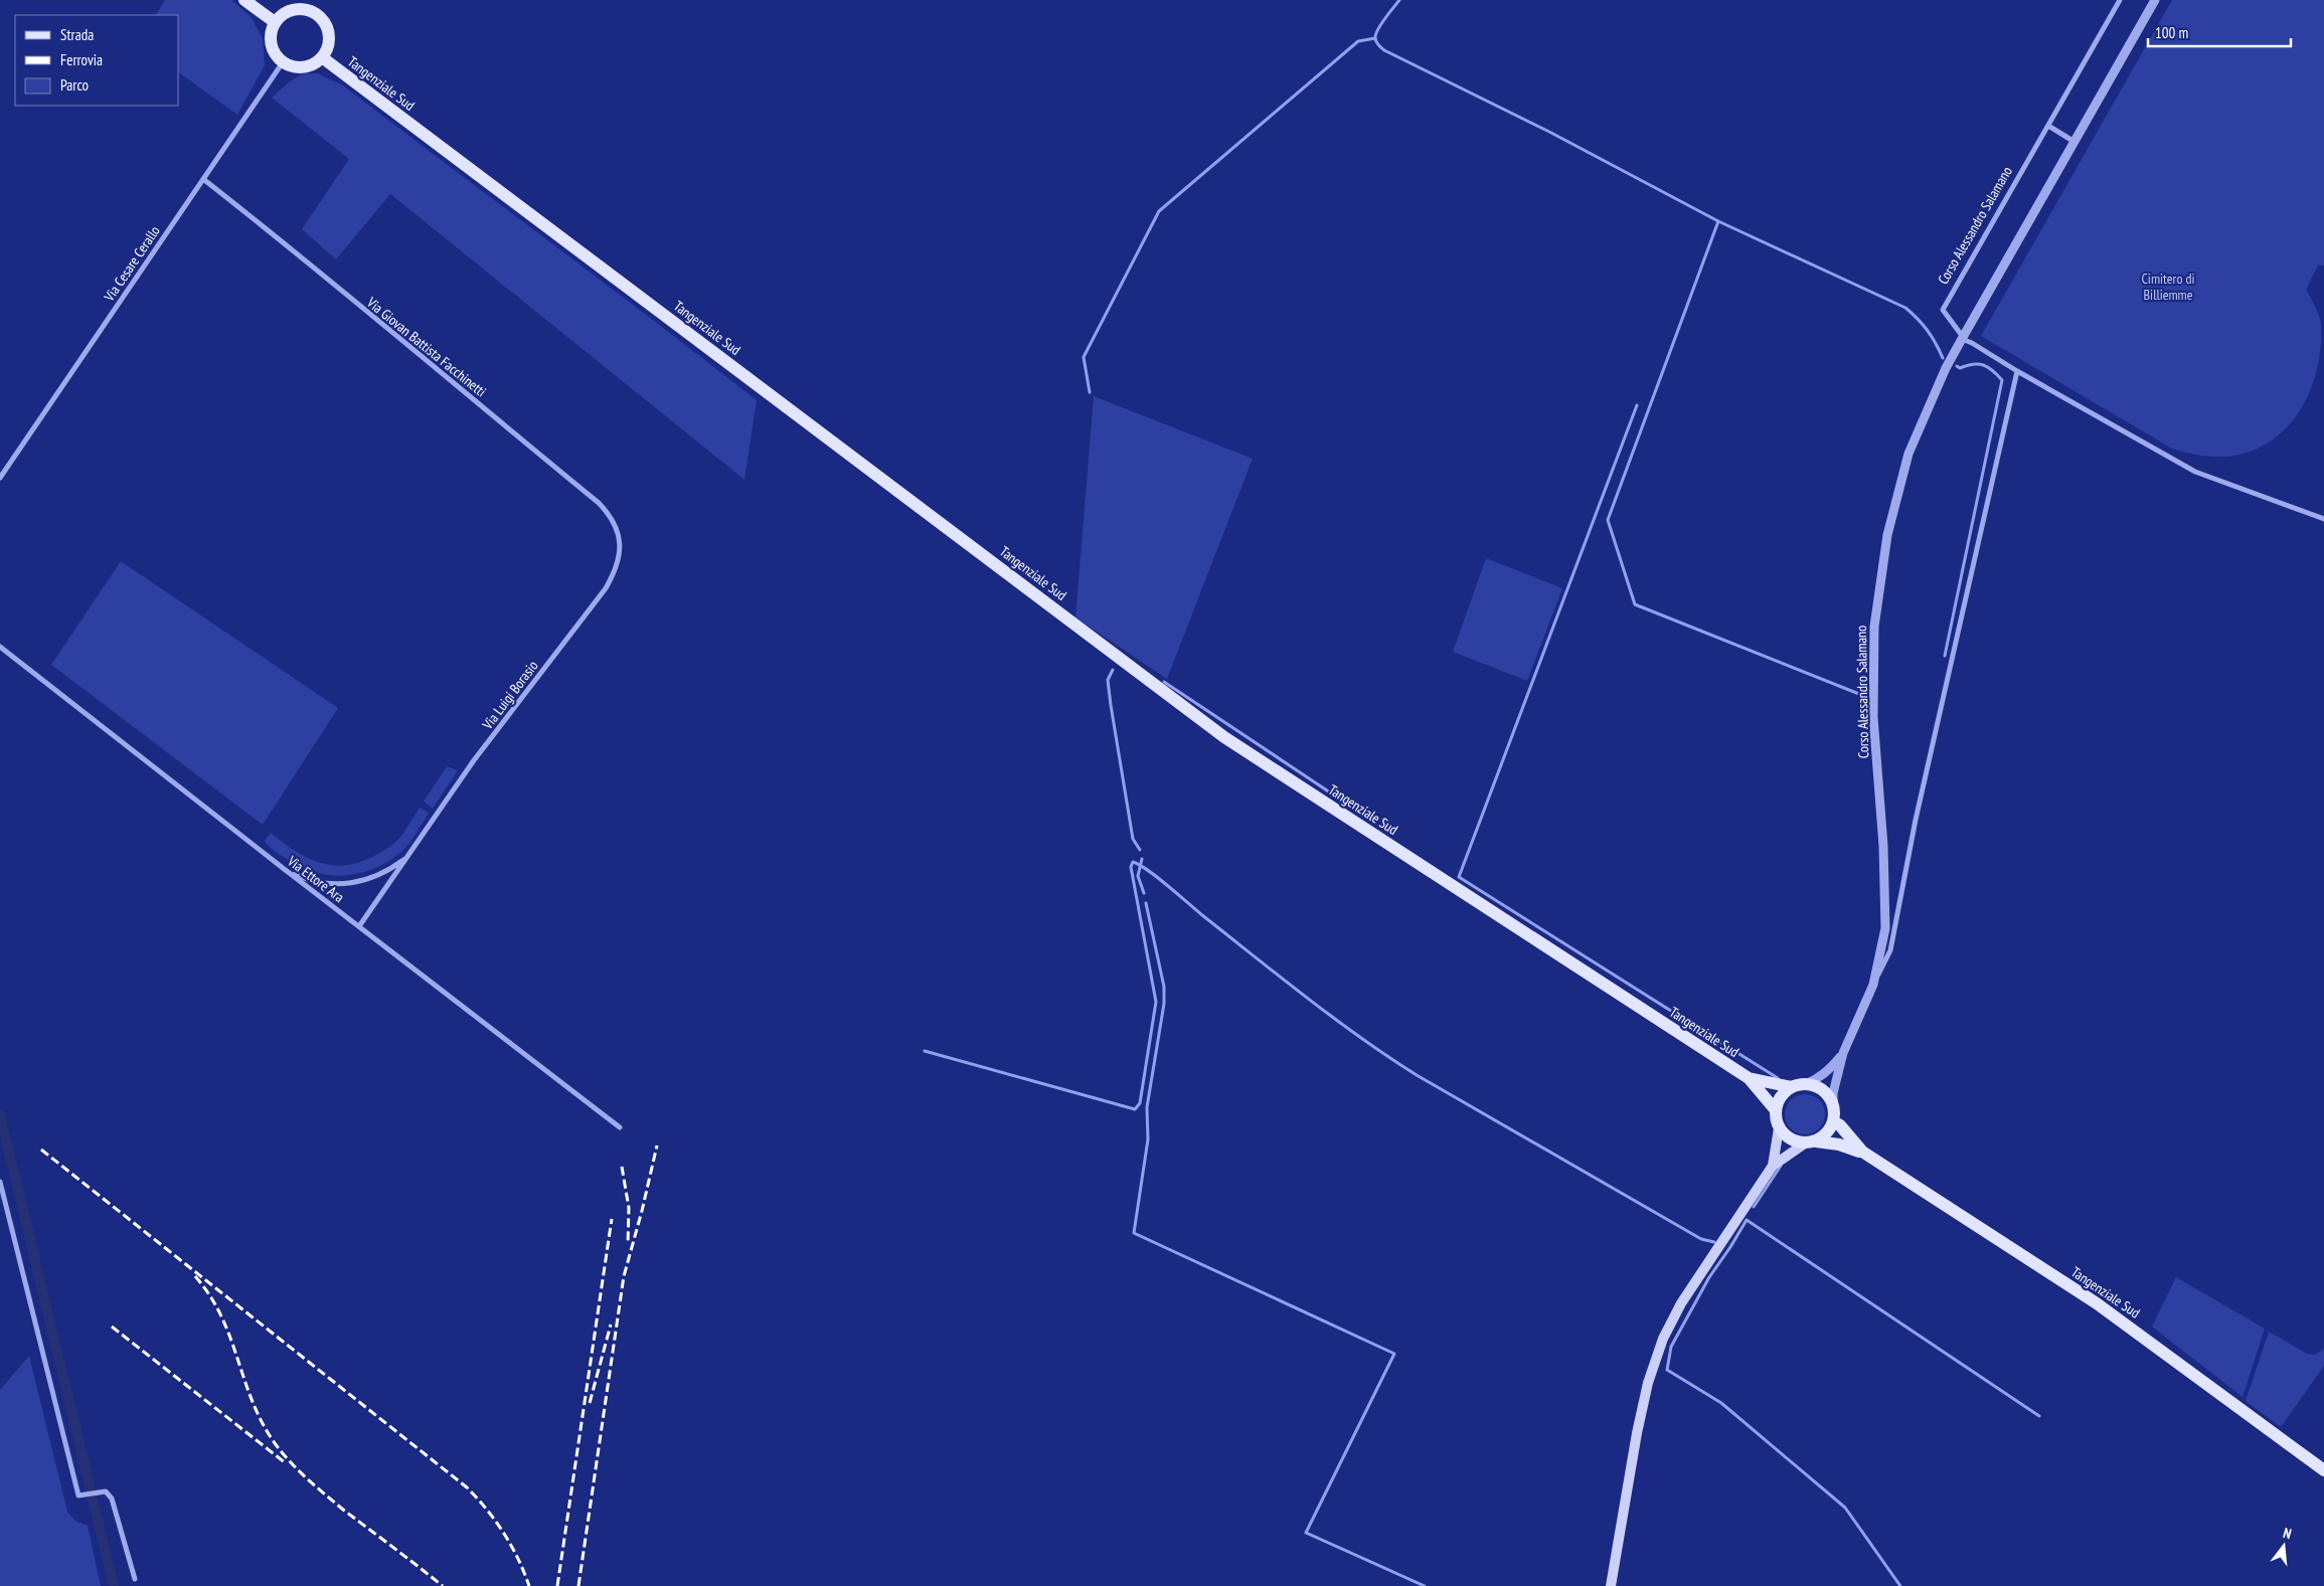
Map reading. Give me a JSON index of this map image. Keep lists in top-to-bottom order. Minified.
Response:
{"streets":{"main road":["Tangenziale Sud"],"street":["Corso Alessandro Salamano","Via Cesare Cerallo","Via Giovan Battista Facchinetti","Via Luigi Borasio","Via Ettore Ara"]},"crossings":[["Tangenziale Sud","Corso Alessandro Salamano"],["Tangenziale Sud","Via Cesare Cerallo"],["Via Cesare Cerallo","Via Giovan Battista Facchinetti"],["Via Giovan Battista Facchinetti","Via Luigi Borasio"],["Via Luigi Borasio","Via Ettore Ara"]],"parks":["Cimitero di Billiemme"],"legend":["Strada","Ferrovia","Parco"],"scale_bar":"100 m","north":"top"}
